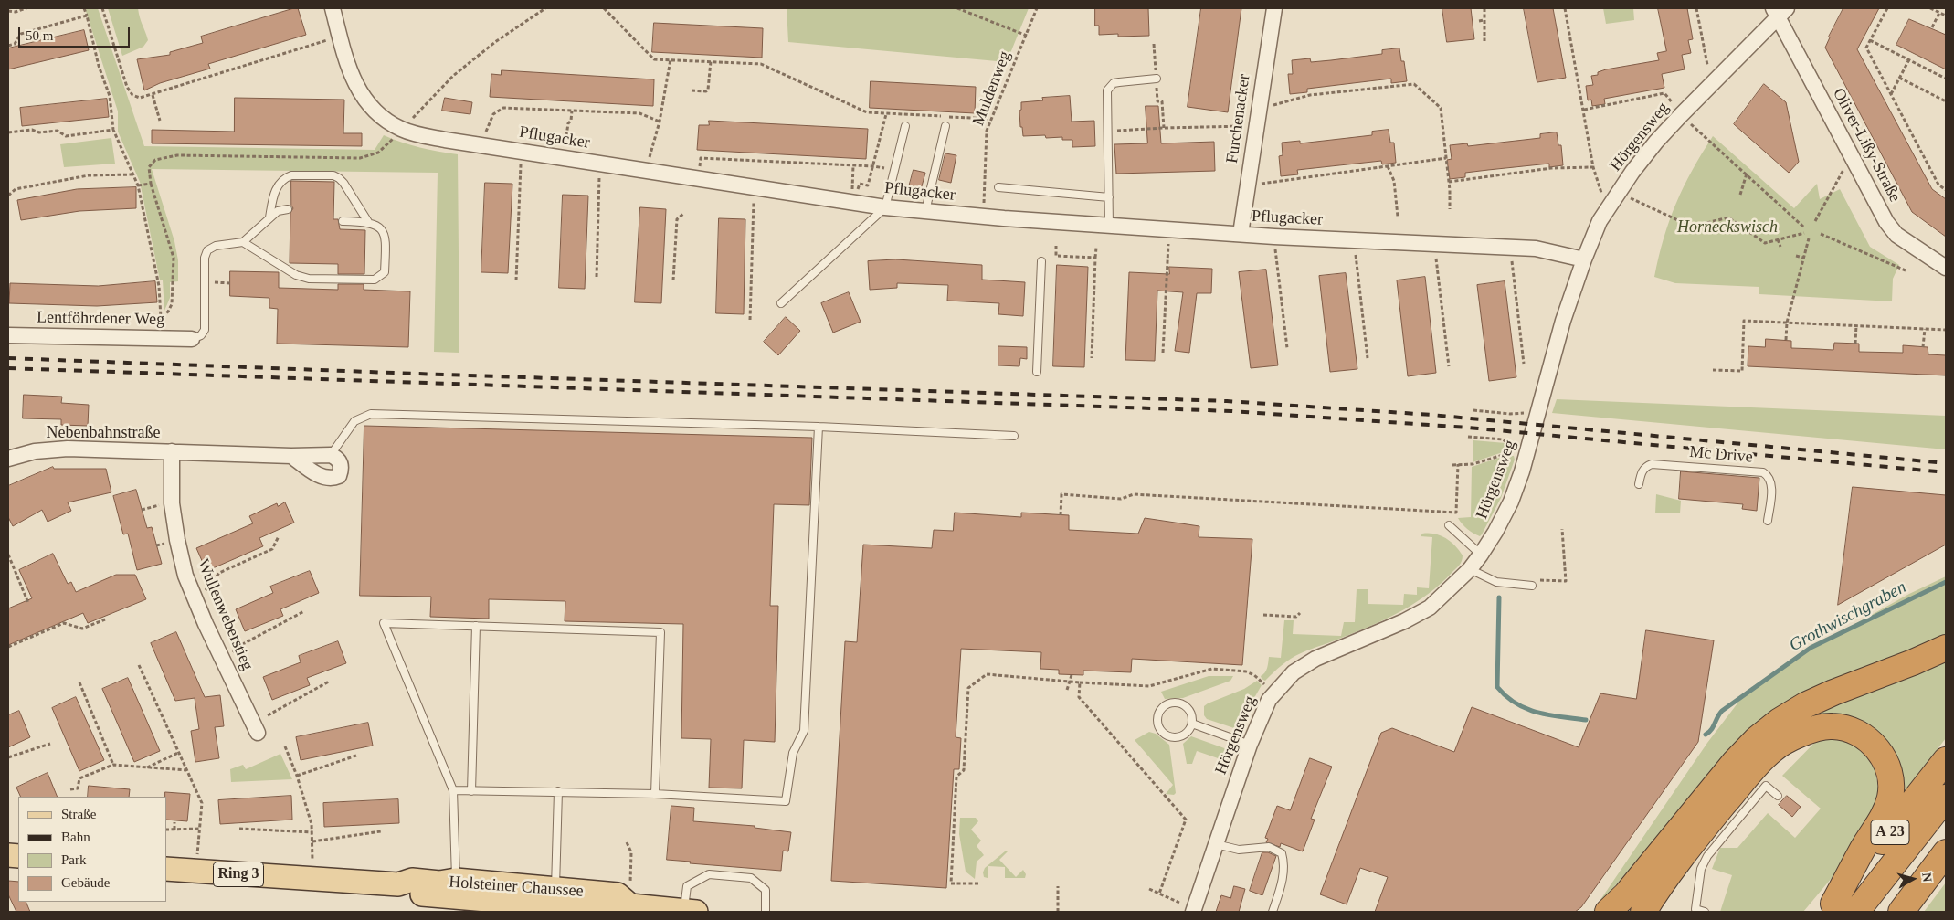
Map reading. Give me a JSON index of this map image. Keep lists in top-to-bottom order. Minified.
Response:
{"streets":{"highway":["A 23"],"main road":["Ring 3","Holsteiner Chaussee"],"street":["Furchenacker","Hörgensweg","Pflugacker","Oliver-Lißy-Straße","Lentföhrdener Weg","Nebenbahnstraße","Wullenweberstieg"],"lane":["Mc Drive"],"path":["Muldenweg"]},"crossings":[["Furchenacker","Pflugacker"],["Hörgensweg","Pflugacker"],["Hörgensweg","Oliver-Lißy-Straße"],["Nebenbahnstraße","Wullenweberstieg"]],"water":["Grothwischgraben"],"parks":["Horneckswisch"],"legend":["Straße","Bahn","Park","Gebäude"],"scale_bar":"50 m","north":"right"}
